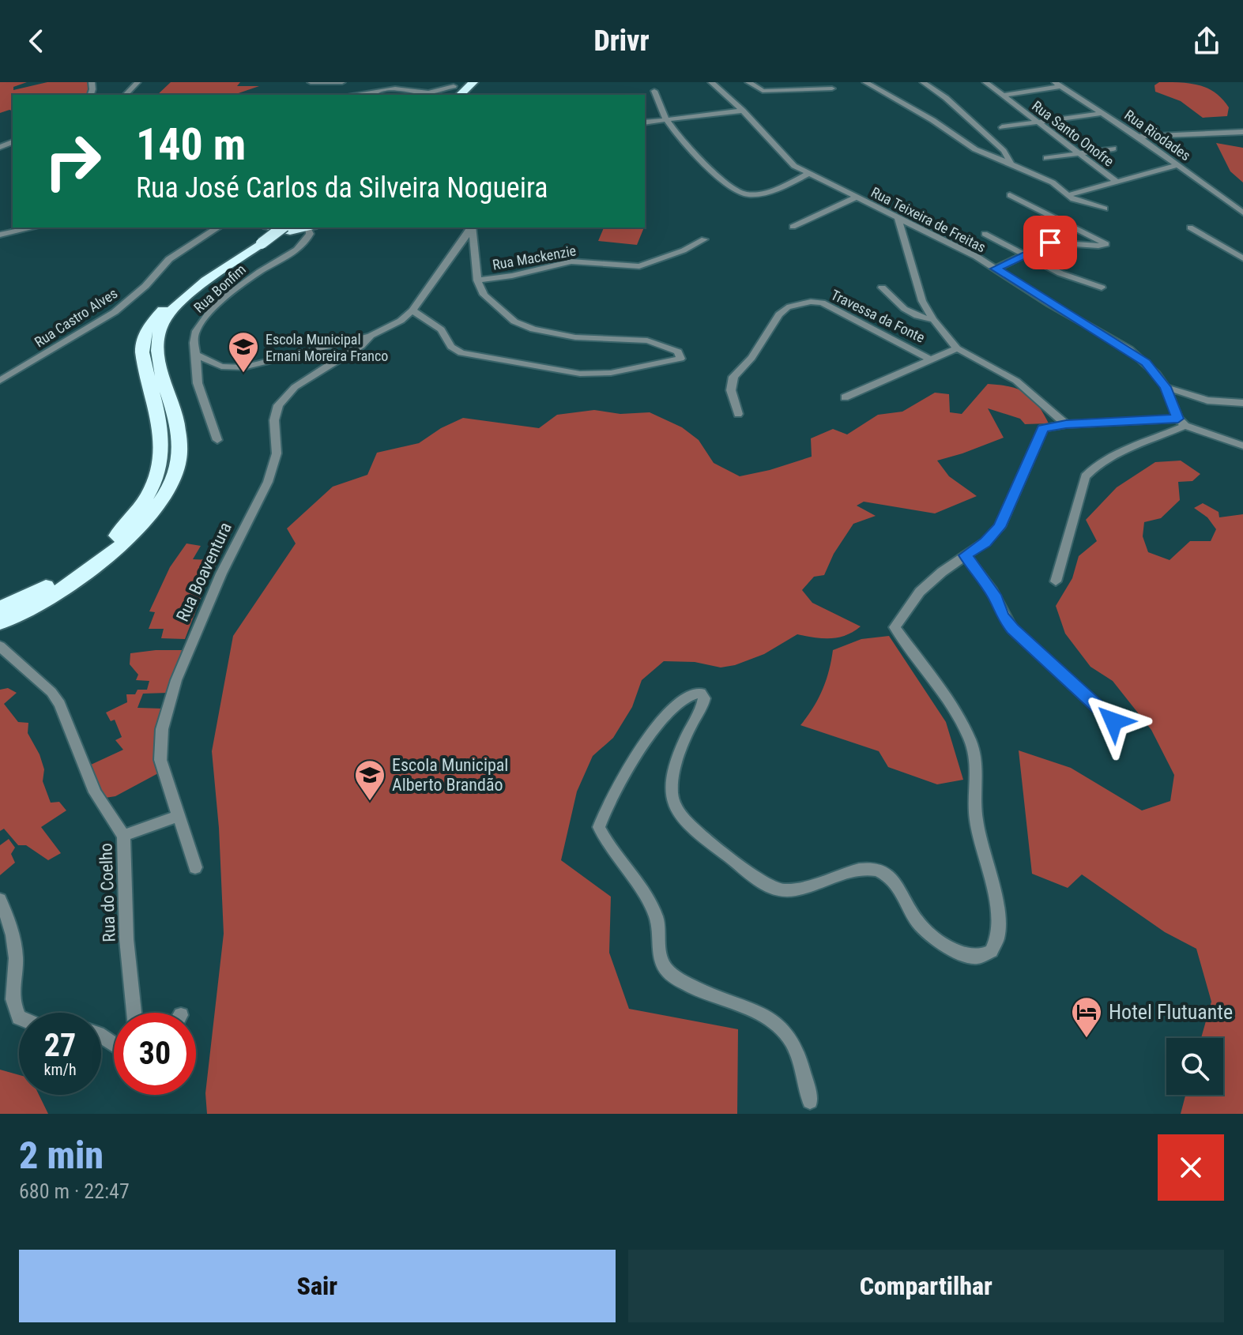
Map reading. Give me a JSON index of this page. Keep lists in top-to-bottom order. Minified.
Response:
{"streets":{"street":["Rua Santo Onofre","Rua Riodades","Rua Teixeira de Freitas","Rua Mackenzie","Rua Bonfim","Travessa da Fonte","Rua Castro Alves","Rua Boaventura","Rua do Coelho"]},"places":{"school or university":["Escola Municipal Ernani Moreira Franco","Escola Municipal Alberto Brandão"],"hotel":["Hotel Flutuante"]},"page":{"header":"Drivr","turn":["140 m","Rua José Carlos da Silveira Nogueira"],"speed":"27 km/h","limit":"30","heading":["2 min","680 m · 22:47"],"buttons":["Sair","Compartilhar"]}}
